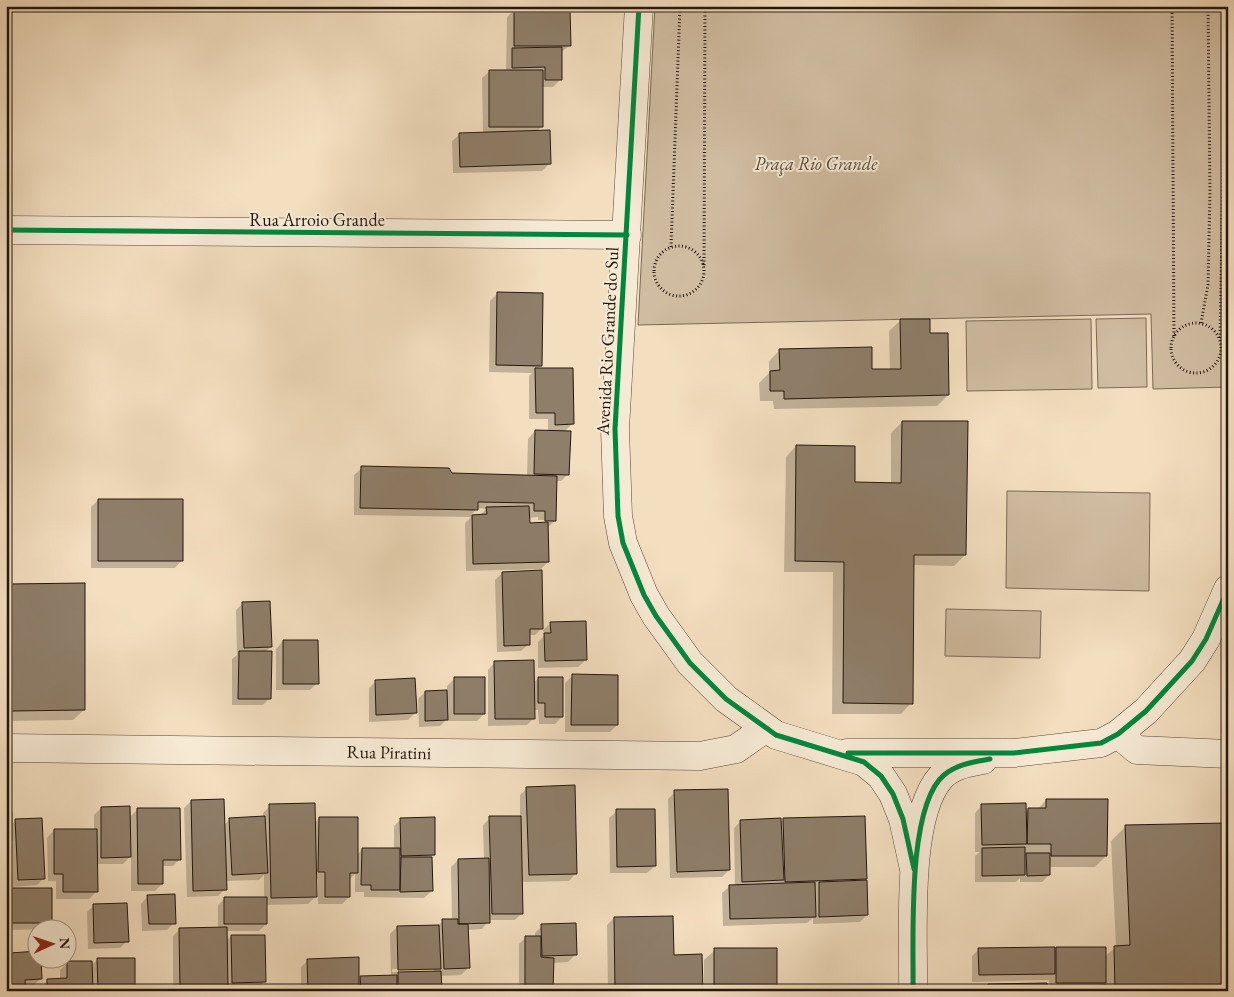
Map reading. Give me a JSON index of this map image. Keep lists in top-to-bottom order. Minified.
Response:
{"streets":{"street":["Rua Arroio Grande","Avenida Rio Grande do Sul","Rua Piratini"]},"crossings":[["Rua Arroio Grande","Avenida Rio Grande do Sul"],["Avenida Rio Grande do Sul","Rua Piratini"]],"parks":["Praça Rio Grande"],"north":"right"}
